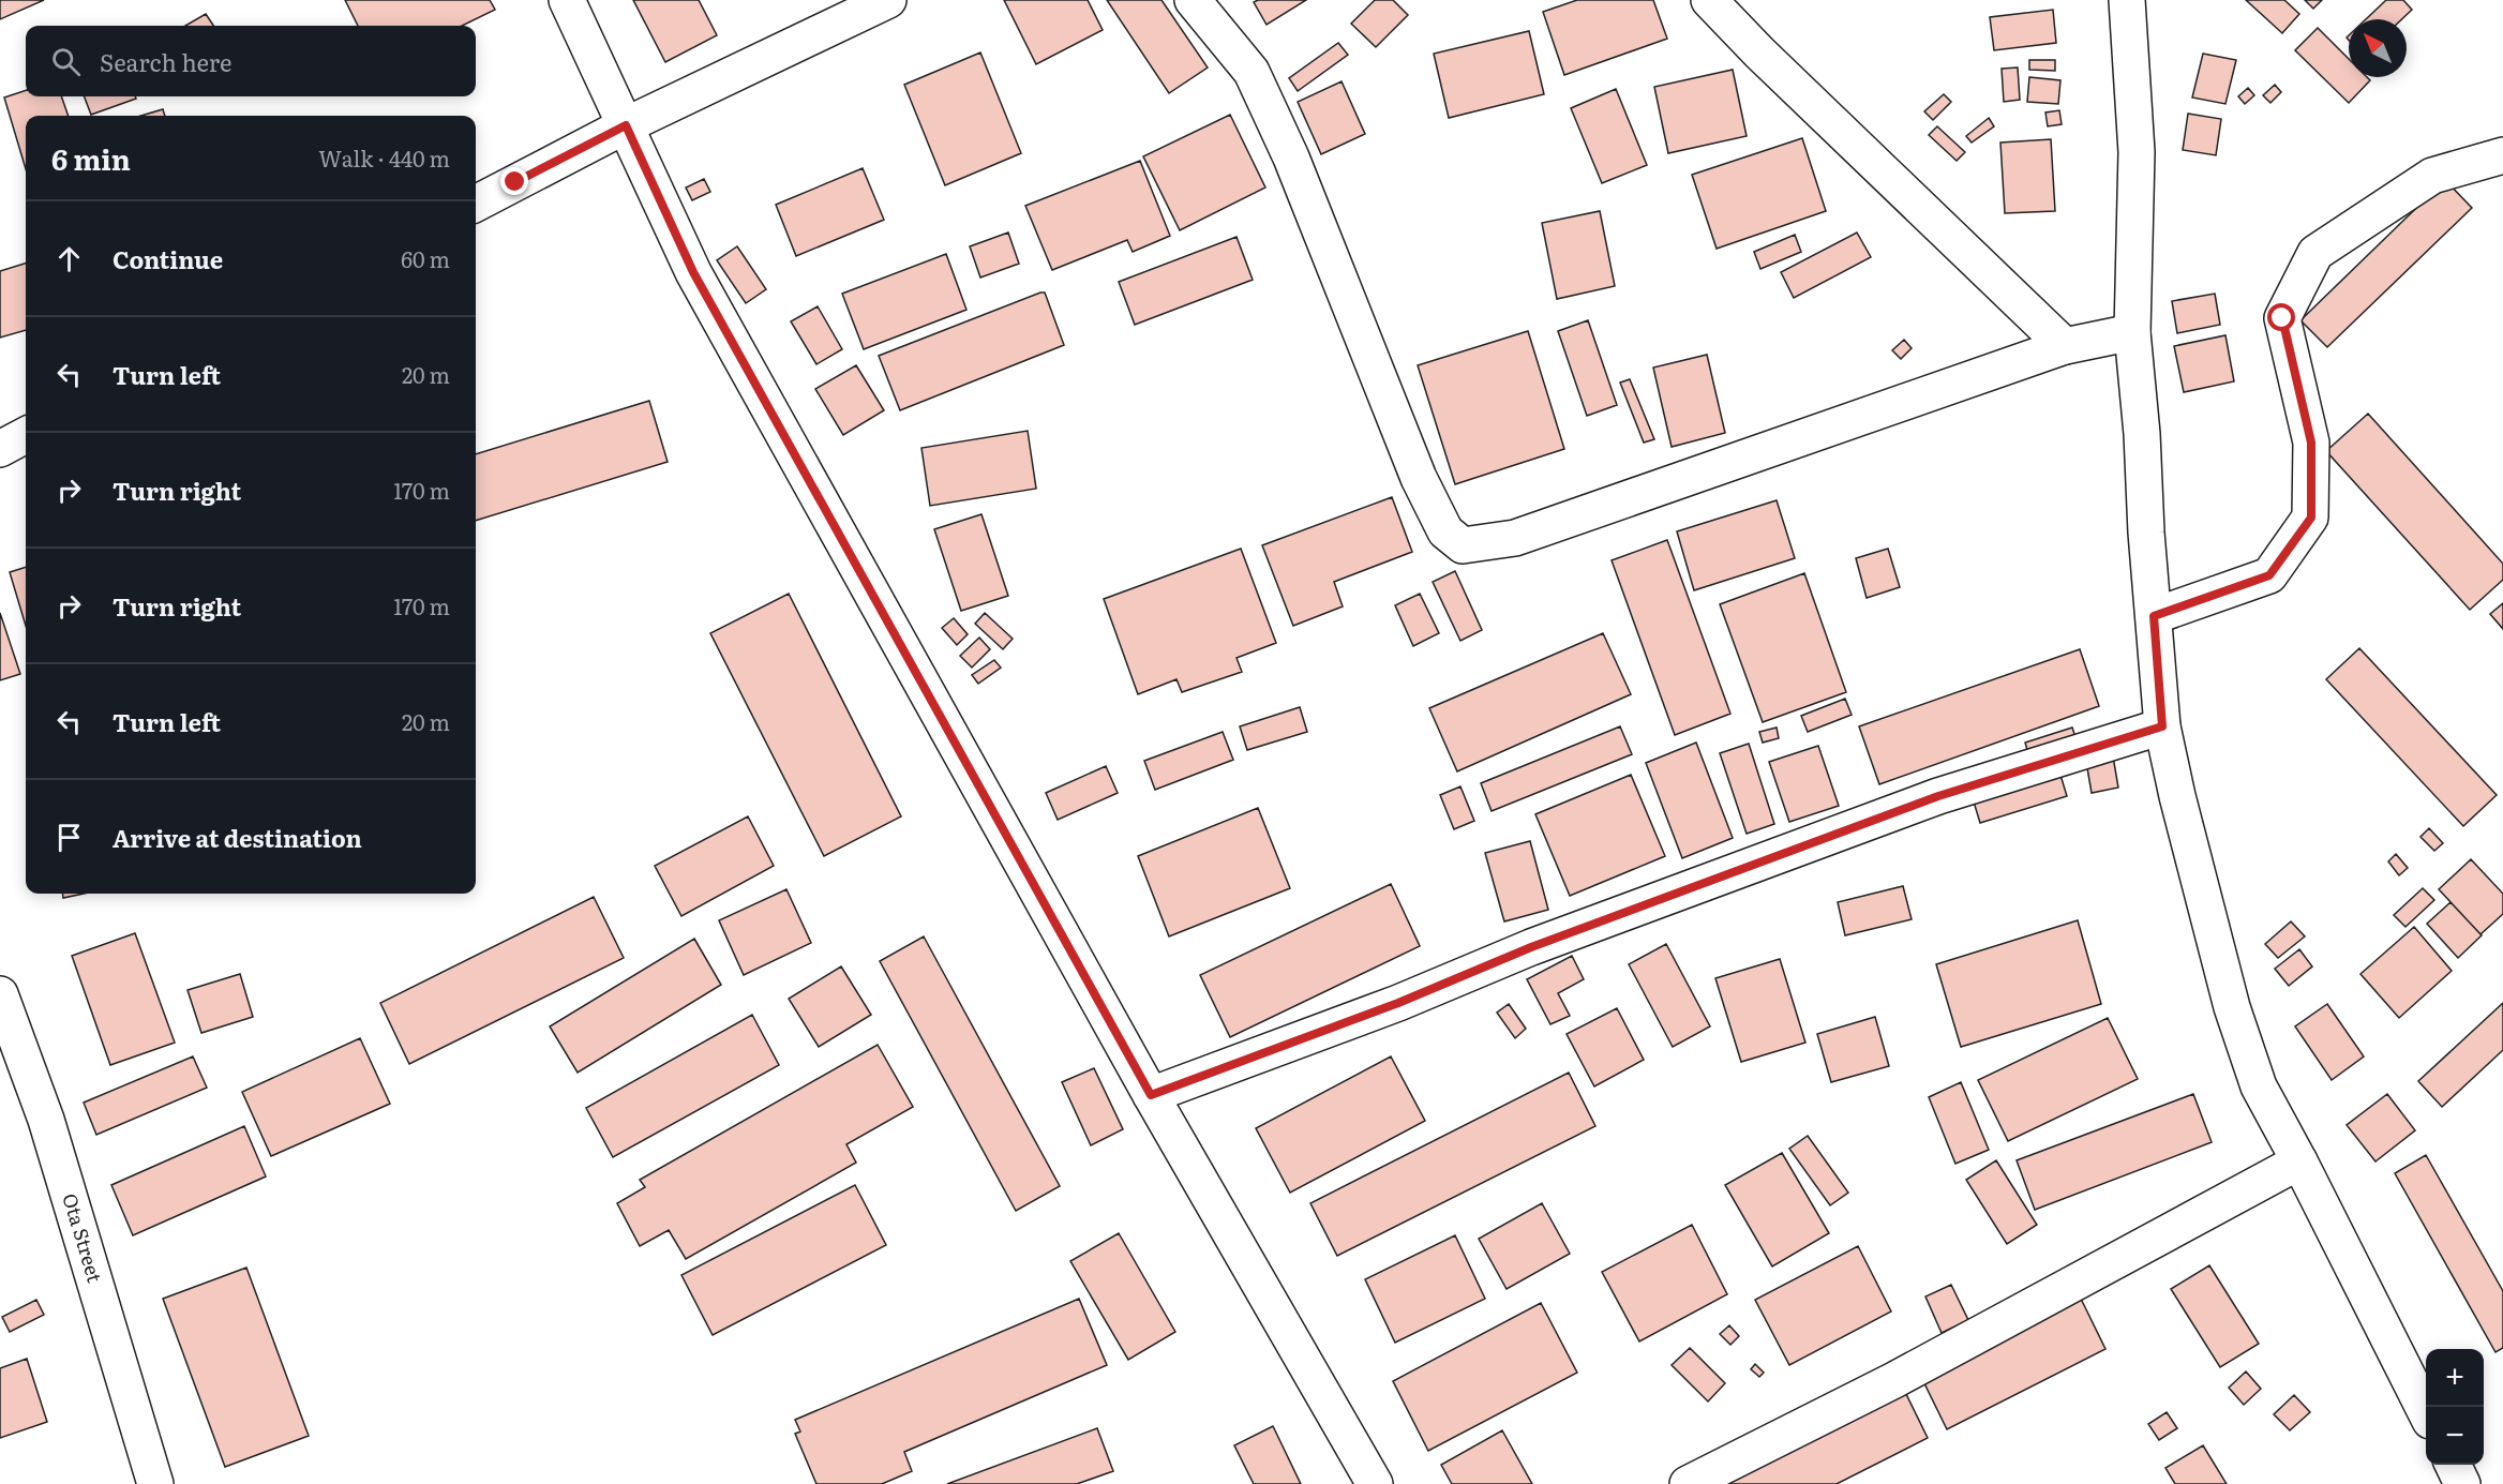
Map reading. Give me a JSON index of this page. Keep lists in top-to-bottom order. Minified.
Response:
{"streets":{"street":["Ota Street"]},"north":"top left","page":{"search":"Search here","heading":["6 min","Walk · 440 m"],"list":[["Continue","60 m"],["Turn left","20 m"],["Turn right","170 m"],["Turn right","170 m"],["Turn left","20 m"],"Arrive at destination"],"map_buttons":["+","−"]}}
